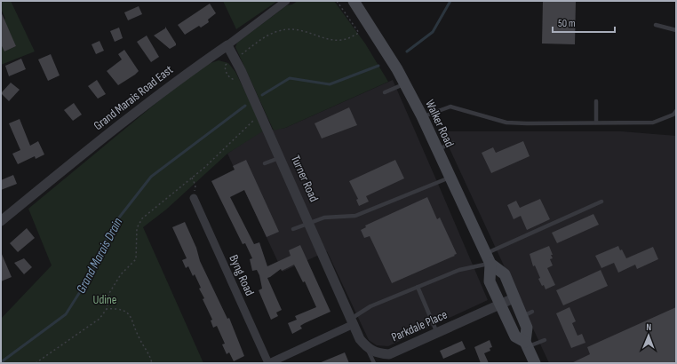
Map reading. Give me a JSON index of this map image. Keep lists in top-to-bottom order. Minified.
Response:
{"streets":{"main road":["Walker Road"],"street":["Grand Marais Road East","Turner Road","Byng Road","Parkdale Place"]},"crossings":[["Grand Marais Road East","Turner Road"],["Walker Road","Parkdale Place"]],"water":["Grand Marais Drain"],"parks":["Udine"],"scale_bar":"50 m","north":"top"}
